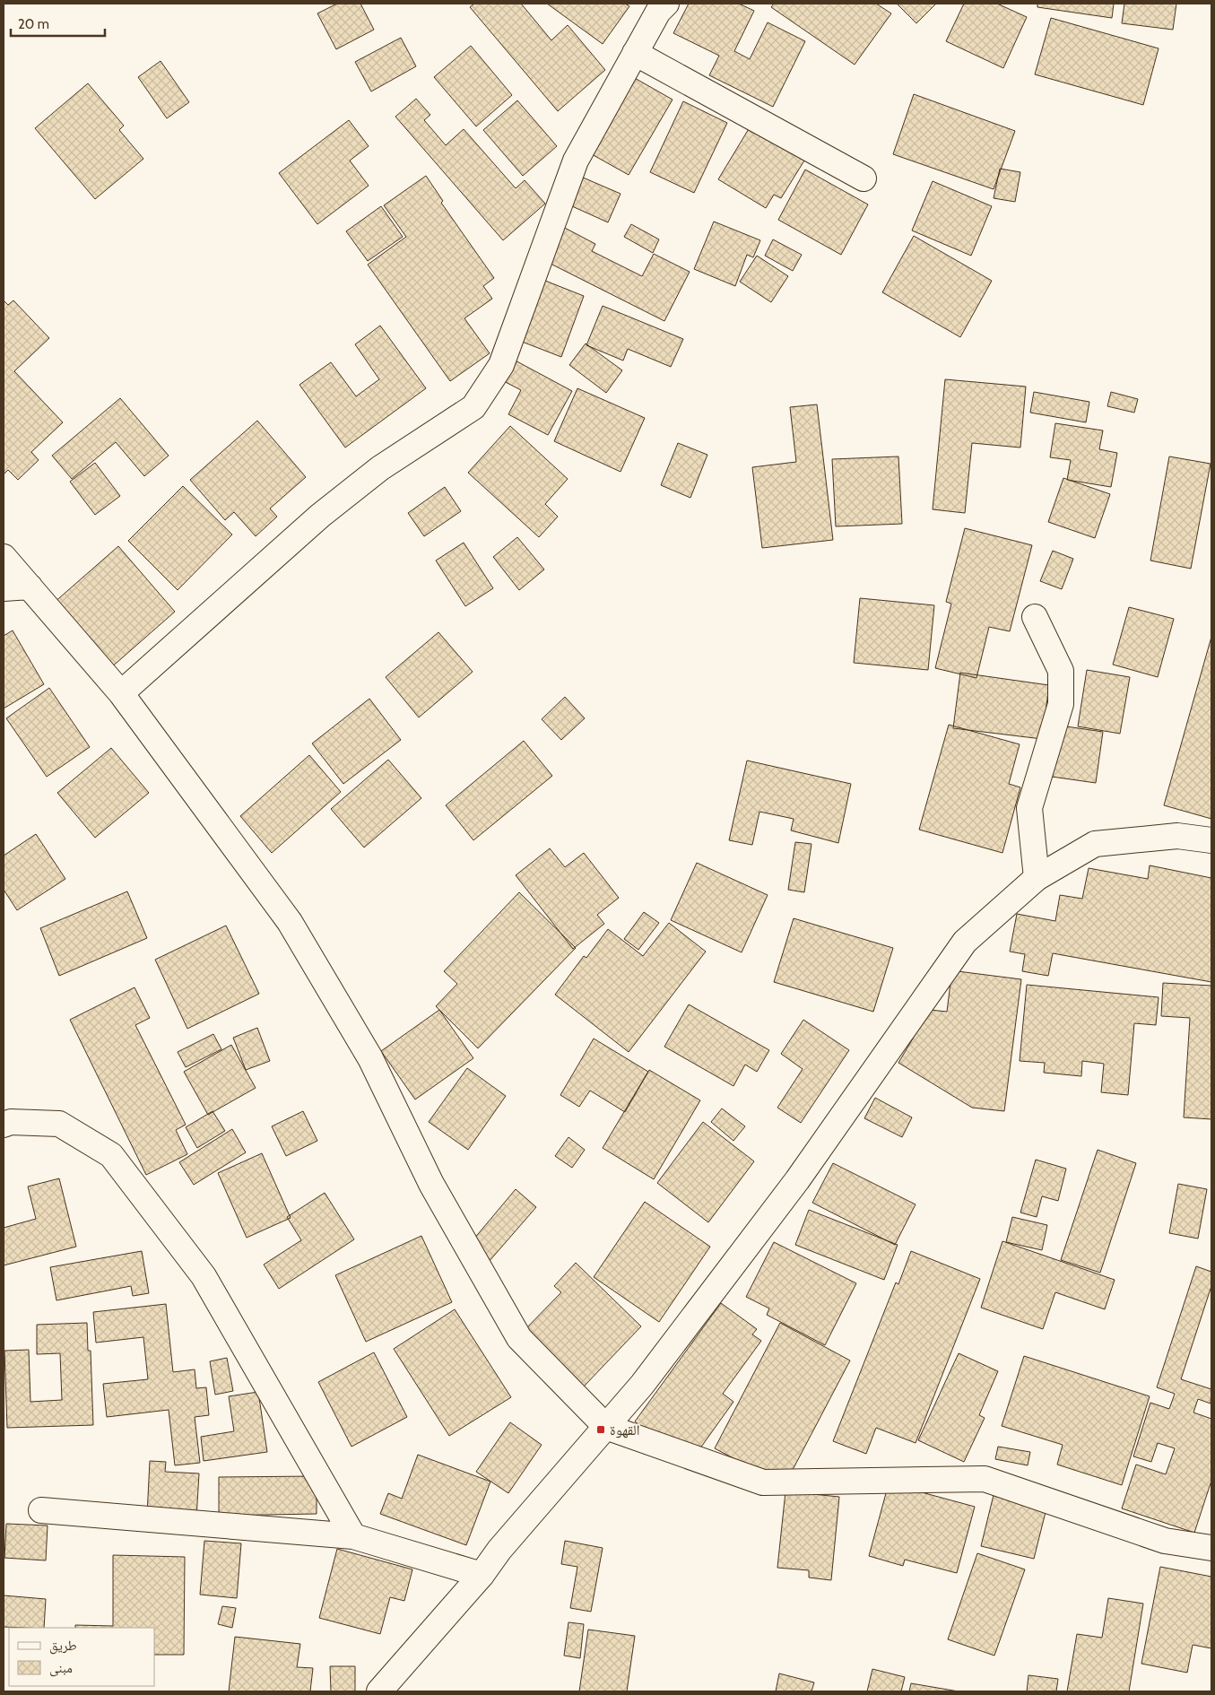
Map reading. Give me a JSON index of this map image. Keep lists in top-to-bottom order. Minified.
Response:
{"places":{"transit":["القهوة"]},"legend":["طريق","مبنى"],"scale_bar":"20 m"}
